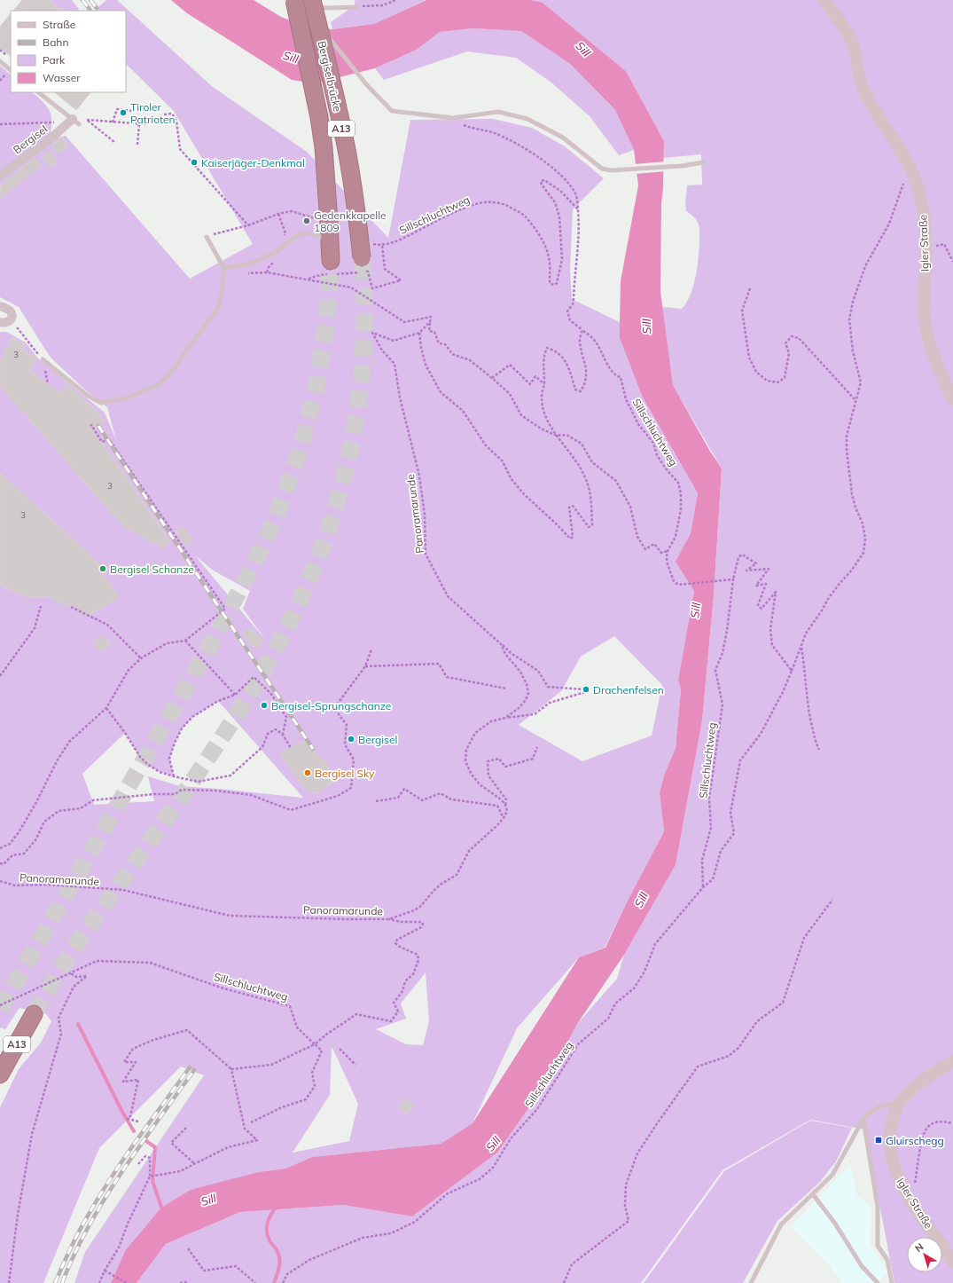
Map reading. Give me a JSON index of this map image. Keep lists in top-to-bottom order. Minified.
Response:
{"streets":{"highway":["Bergiselbrücke","A13"],"main road":["Igler Straße"],"street":["Bergisel"],"path":["Sillschluchtweg","Panoramarunde"]},"crossings":[["Bergiselbrücke","A13"]],"water":["Sill"],"places":{"other":["Tiroler Patrioten","Kaiserjäger-Denkmal","Gedenkkapelle 1809","Bergisel Schanze","Drachenfelsen","Bergisel-Sprungschanze","Bergisel","Bergisel Sky"],"transit":["Gluirschegg"]},"house_numbers":["3","3","3"],"legend":["Straße","Bahn","Park","Wasser"],"north":"top left"}
